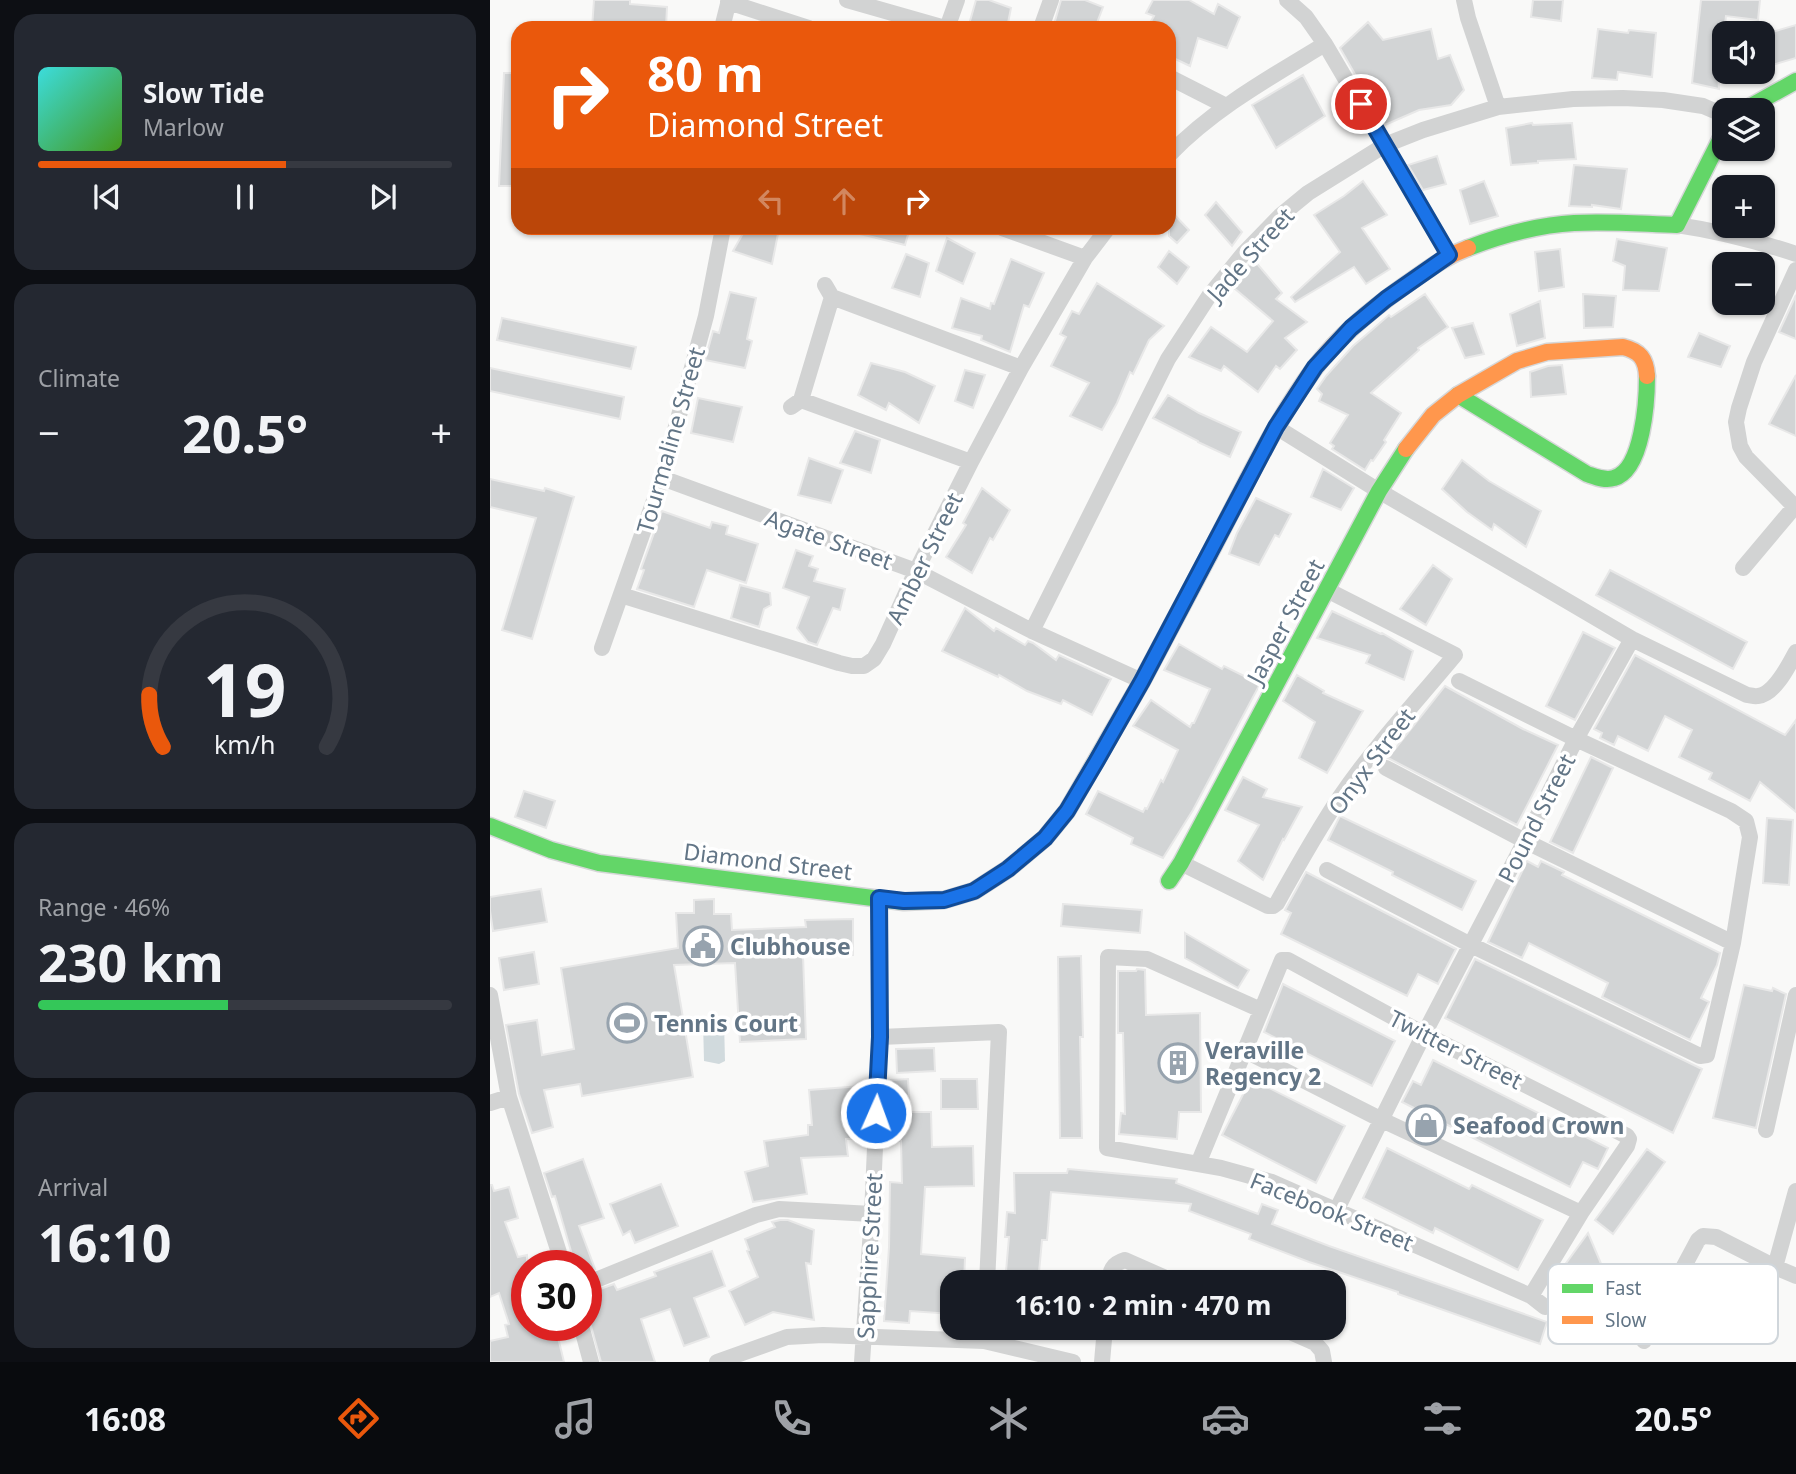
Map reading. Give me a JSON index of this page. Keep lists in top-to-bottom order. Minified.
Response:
{"streets":{"street":["Jade Street","Tourmaline Street","Agate Street","Amber Street","Jasper Street","Onyx Street","Pound Street","Diamond Street","Twitter Street","Facebook Street","Sapphire Street"]},"crossings":[["Jade Street","Agate Street"],["Tourmaline Street","Agate Street"],["Tourmaline Street","Amber Street"],["Agate Street","Amber Street"],["Agate Street","Diamond Street"],["Jasper Street","Onyx Street"],["Pound Street","Twitter Street"],["Pound Street","Facebook Street"],["Diamond Street","Sapphire Street"],["Twitter Street","Facebook Street"]],"places":{"public building":["Clubhouse"],"sports":["Tennis Court"],"building":["Veraville Regency 2"],"shop":["Seafood Crown"]},"legend":["Fast","Slow"],"page":{"map_buttons":["+","−"],"turn":["80 m","Diamond Street"],"song":["Slow Tide","Marlow"],"tile":["Climate",["Range · 46%","230 km"],["Arrival","16:10"]],"heat":["−","20.5°","+"],"limit":"30","trip":"16:10 · 2 min · 470 m","tabs":["16:08","20.5°"],"gauge":["19","km/h"]}}
